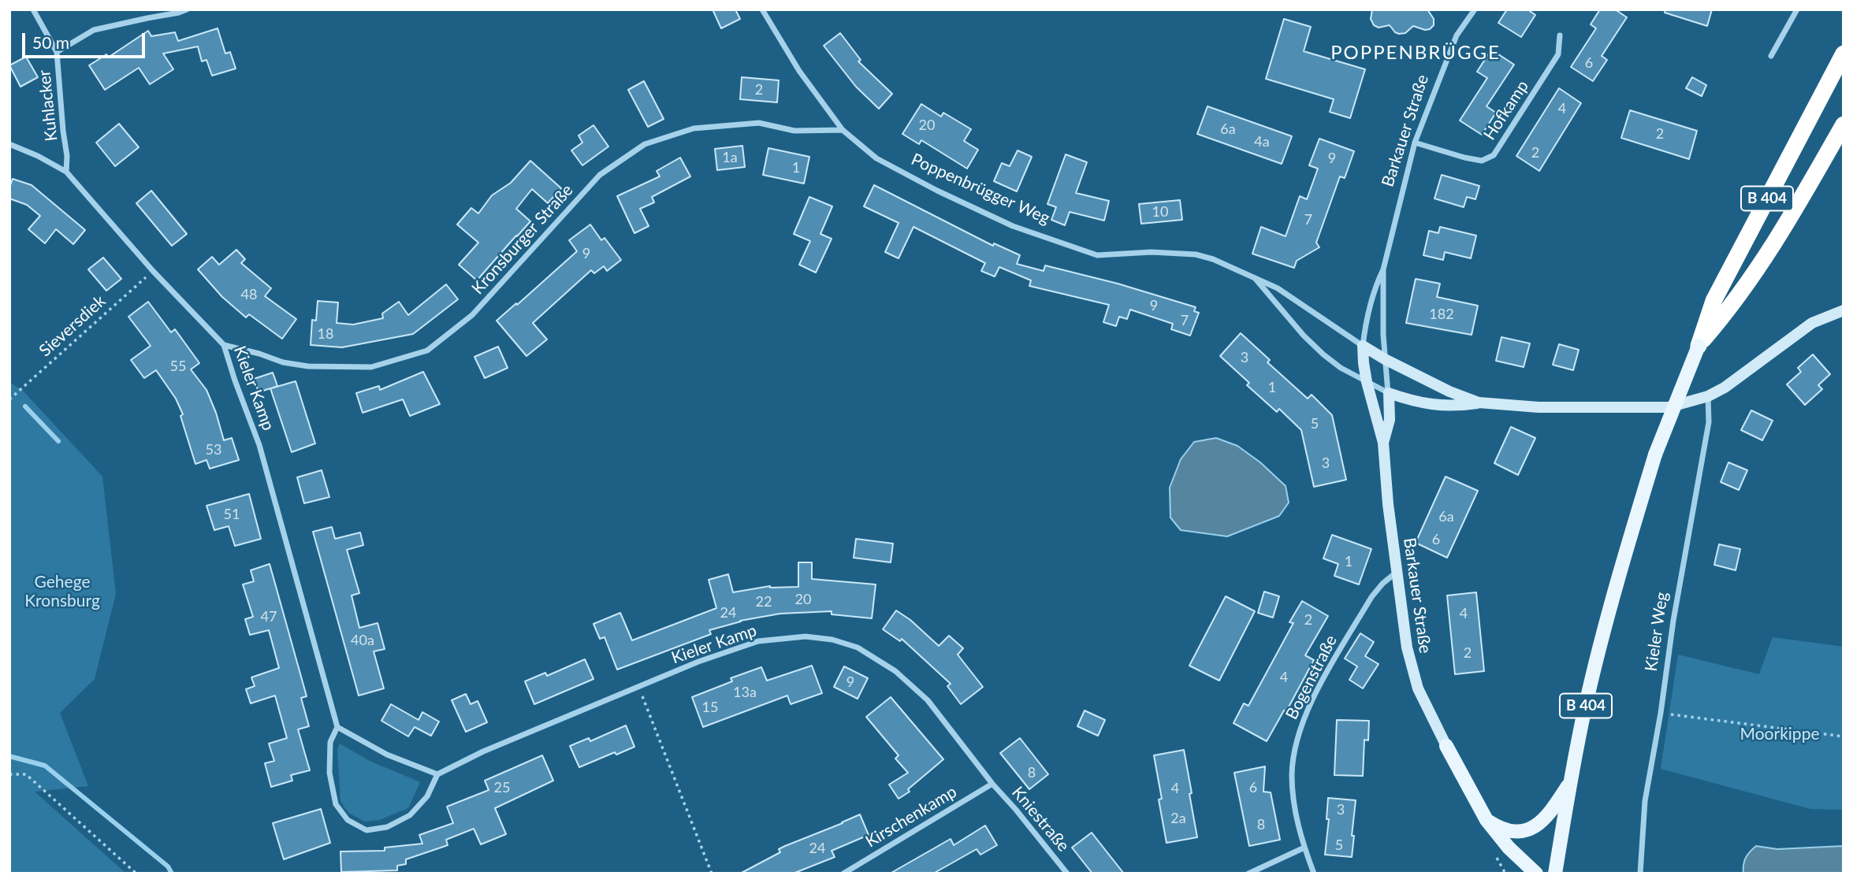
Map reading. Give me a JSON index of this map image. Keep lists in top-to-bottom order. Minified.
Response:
{"streets":{"highway":["B 404"],"street":["Kuhlacker","Hofkamp","Barkauer Straße","Poppenbrügger Weg","Kronsburger Straße","Kieler Kamp","Kieler Weg","Bogenstraße","Kirschenkamp","Kniestraße"],"path":["Sieversdiek"]},"crossings":[["Kuhlacker","Kieler Kamp"],["Hofkamp","Barkauer Straße"],["Barkauer Straße","Poppenbrügger Weg"],["Barkauer Straße","Bogenstraße"],["Poppenbrügger Weg","Kronsburger Straße"],["Kronsburger Straße","Kieler Kamp"],["Sieversdiek","Kieler Kamp"],["Kieler Kamp","Kirschenkamp"],["Kieler Kamp","Kniestraße"],["Kirschenkamp","Kniestraße"]],"districts":["POPPENBRÜGGE"],"parks":["Gehege Kronsburg","Moorkippe"],"house_numbers":["6","2","4","20","6a","2","4a","2","1a","9","1","10","7","9","48","9","182","7","18","3","55","1","5","53","3","51","6a","6","1","20","22","24","4","47","2","40a","2","4","9","13a","15","8","25","6","4","3","2a","8","5","24"],"scale_bar":"50 m"}
